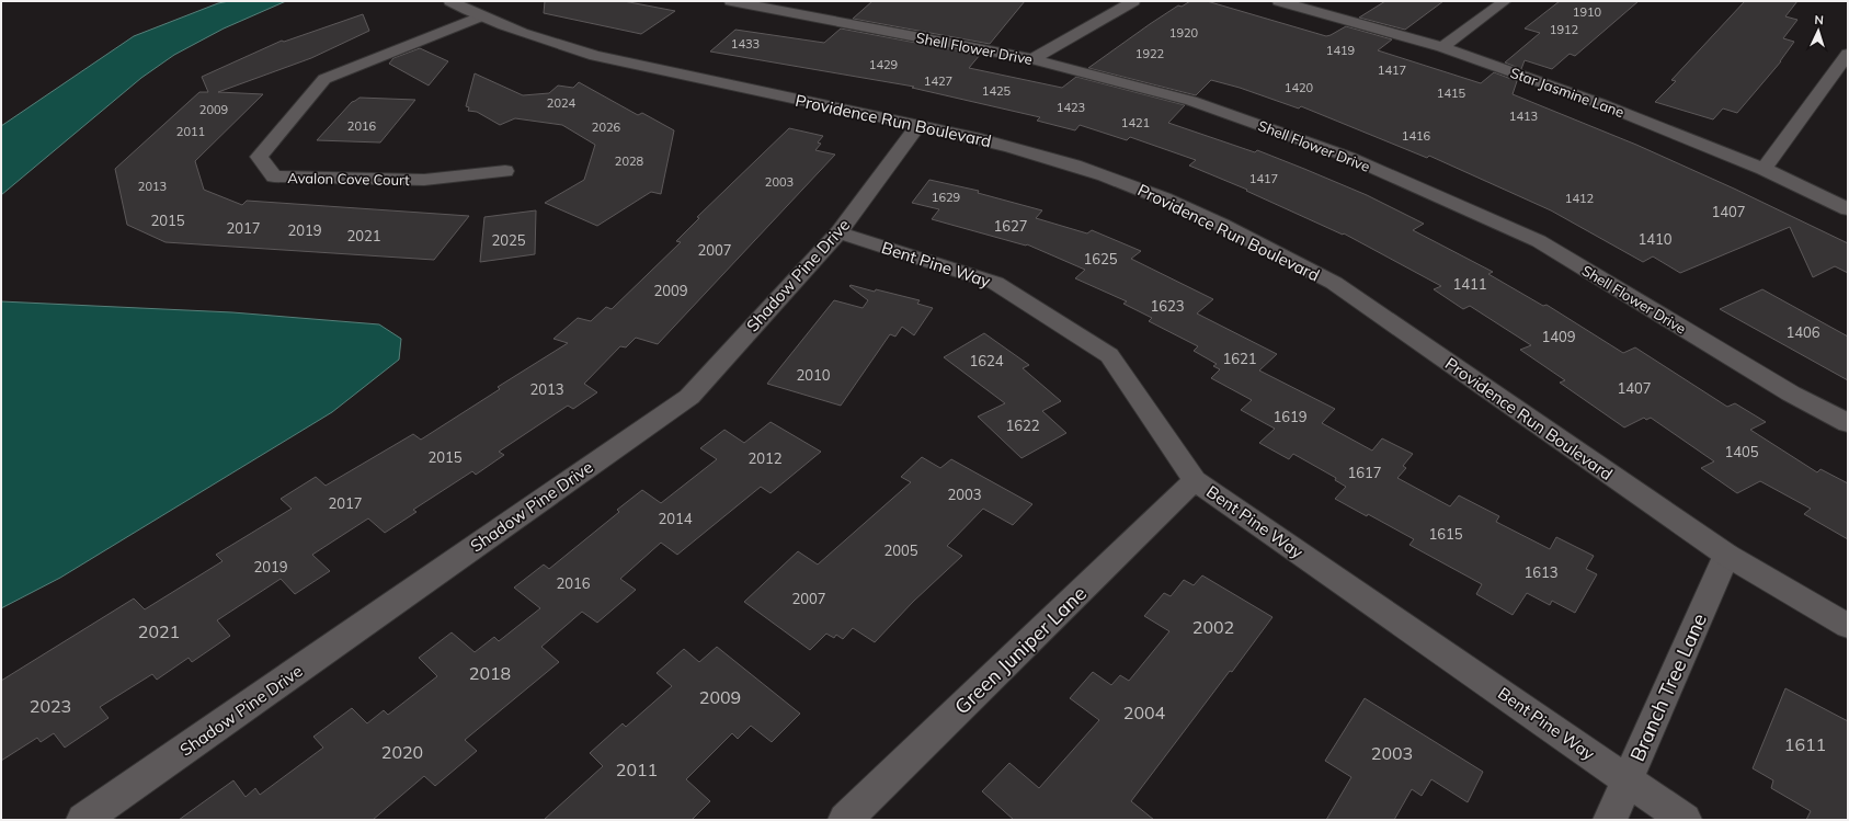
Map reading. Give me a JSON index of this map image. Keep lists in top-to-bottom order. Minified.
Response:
{"streets":{"street":["Shell Flower Drive","Star Jasmine Lane","Providence Run Boulevard","Avalon Cove Court","Bent Pine Way","Shadow Pine Drive","Green Juniper Lane","Branch Tree Lane"]},"crossings":[["Providence Run Boulevard","Avalon Cove Court"],["Providence Run Boulevard","Shadow Pine Drive"],["Providence Run Boulevard","Branch Tree Lane"],["Bent Pine Way","Shadow Pine Drive"],["Bent Pine Way","Green Juniper Lane"],["Bent Pine Way","Branch Tree Lane"]],"house_numbers":["1910","1912","1920","1433","1419","1922","1429","1417","1427","1420","1425","1415","2024","1423","2009","1413","1421","2016","2026","2011","1416","2028","1417","2003","2013","1629","1412","1407","2015","1627","2017","2019","2021","1410","2025","2007","1625","1411","2009","1623","1406","1409","1621","1624","2010","1407","2013","1619","1622","1405","2015","2012","1617","2003","2017","2014","1615","2005","2019","1613","2016","2007","2002","2021","2018","2009","2023","2004","1611","2020","2003","2011"],"north":"top"}
